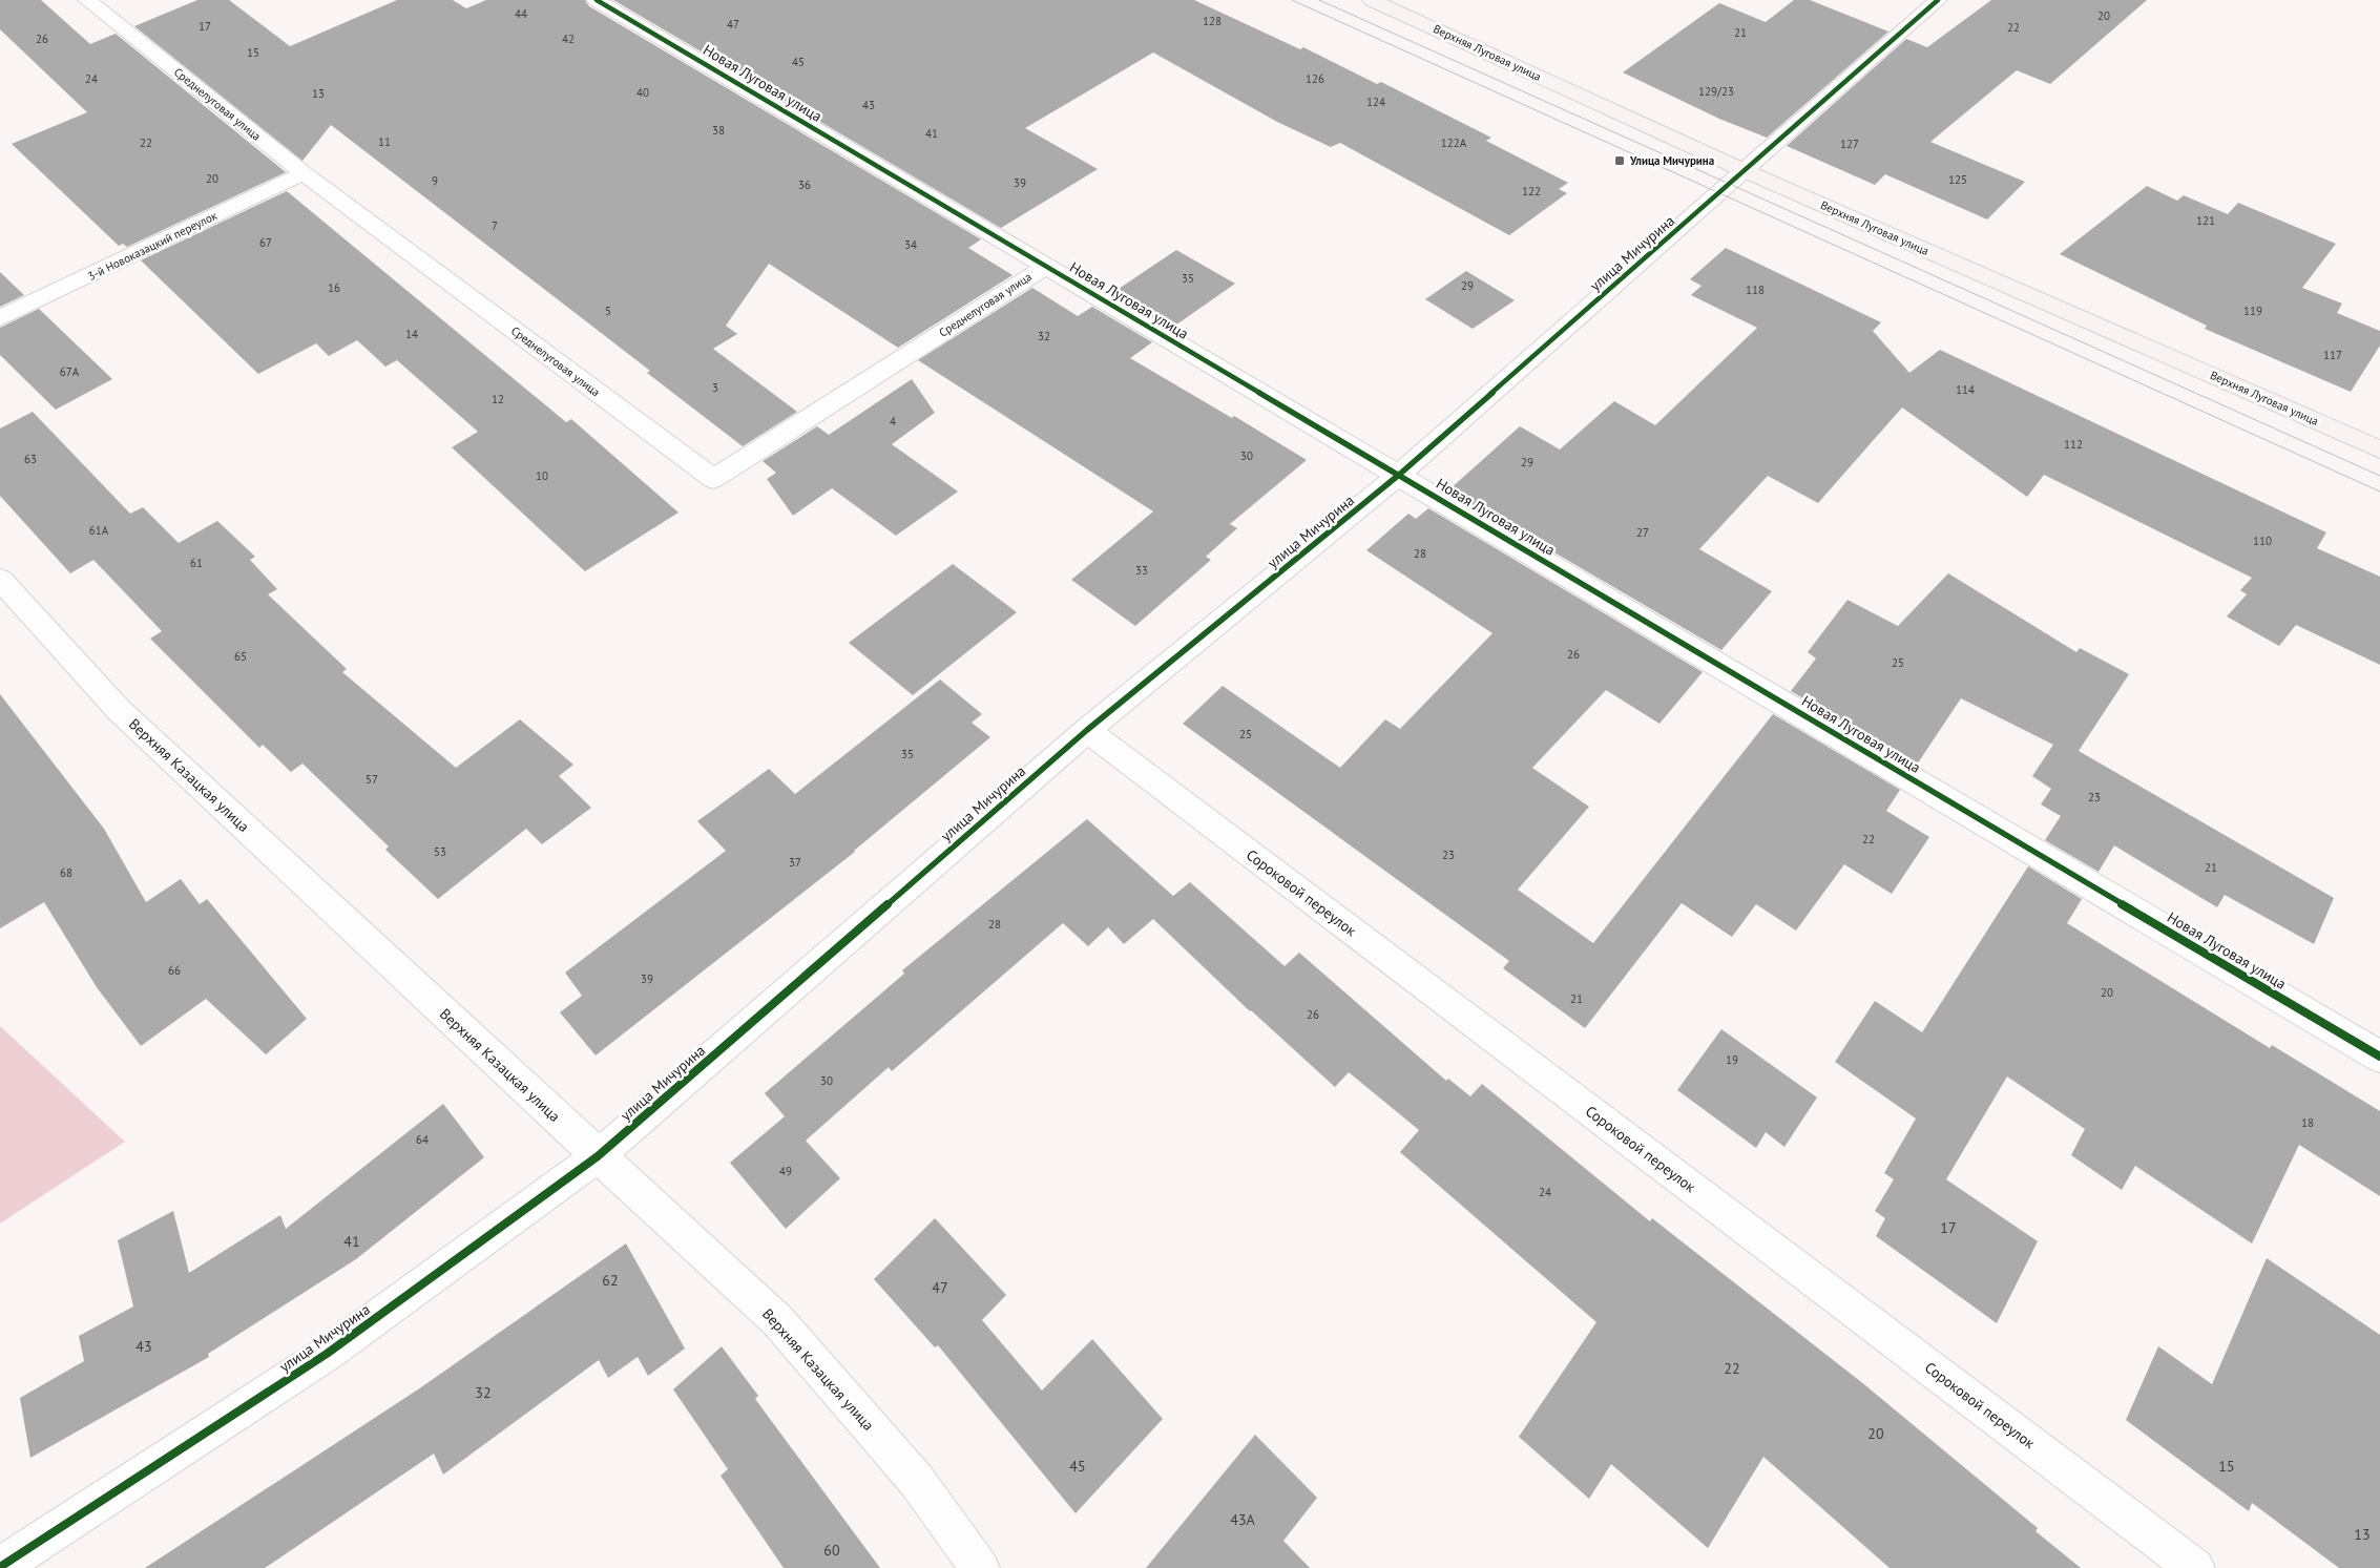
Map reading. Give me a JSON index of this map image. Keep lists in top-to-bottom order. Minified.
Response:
{"streets":{"main road":["Верхняя Луговая улица"],"street":["Новая Луговая улица","Среднелуговая улица","3-й Новоказацкий переулок","улица Мичурина","Верхняя Казацкая улица","Сороковой переулок"]},"crossings":[["Верхняя Луговая улица","улица Мичурина"],["Новая Луговая улица","Среднелуговая улица"],["Новая Луговая улица","улица Мичурина"],["Среднелуговая улица","3-й Новоказацкий переулок"],["улица Мичурина","Верхняя Казацкая улица"],["улица Мичурина","Сороковой переулок"]],"places":{"transit":["Улица Мичурина"]},"house_numbers":["44","20","128","47","17","22","21","26","42","15","45","24","126","129/23","40","13","124","43","38","41","11","22","122А","127","20","125","9","39","36","122","121","7","67","34","35","29","16","118","5","119","14","32","117","67А","3","114","12","4","112","30","63","29","10","61А","27","110","28","61","33","26","65","25","25","35","57","23","22","53","23","37","21","68","28","66","39","20","21","26","19","30","18","64","49","24","17","41","62","47","43","22","32","20","45","15","43А","13","60"]}
